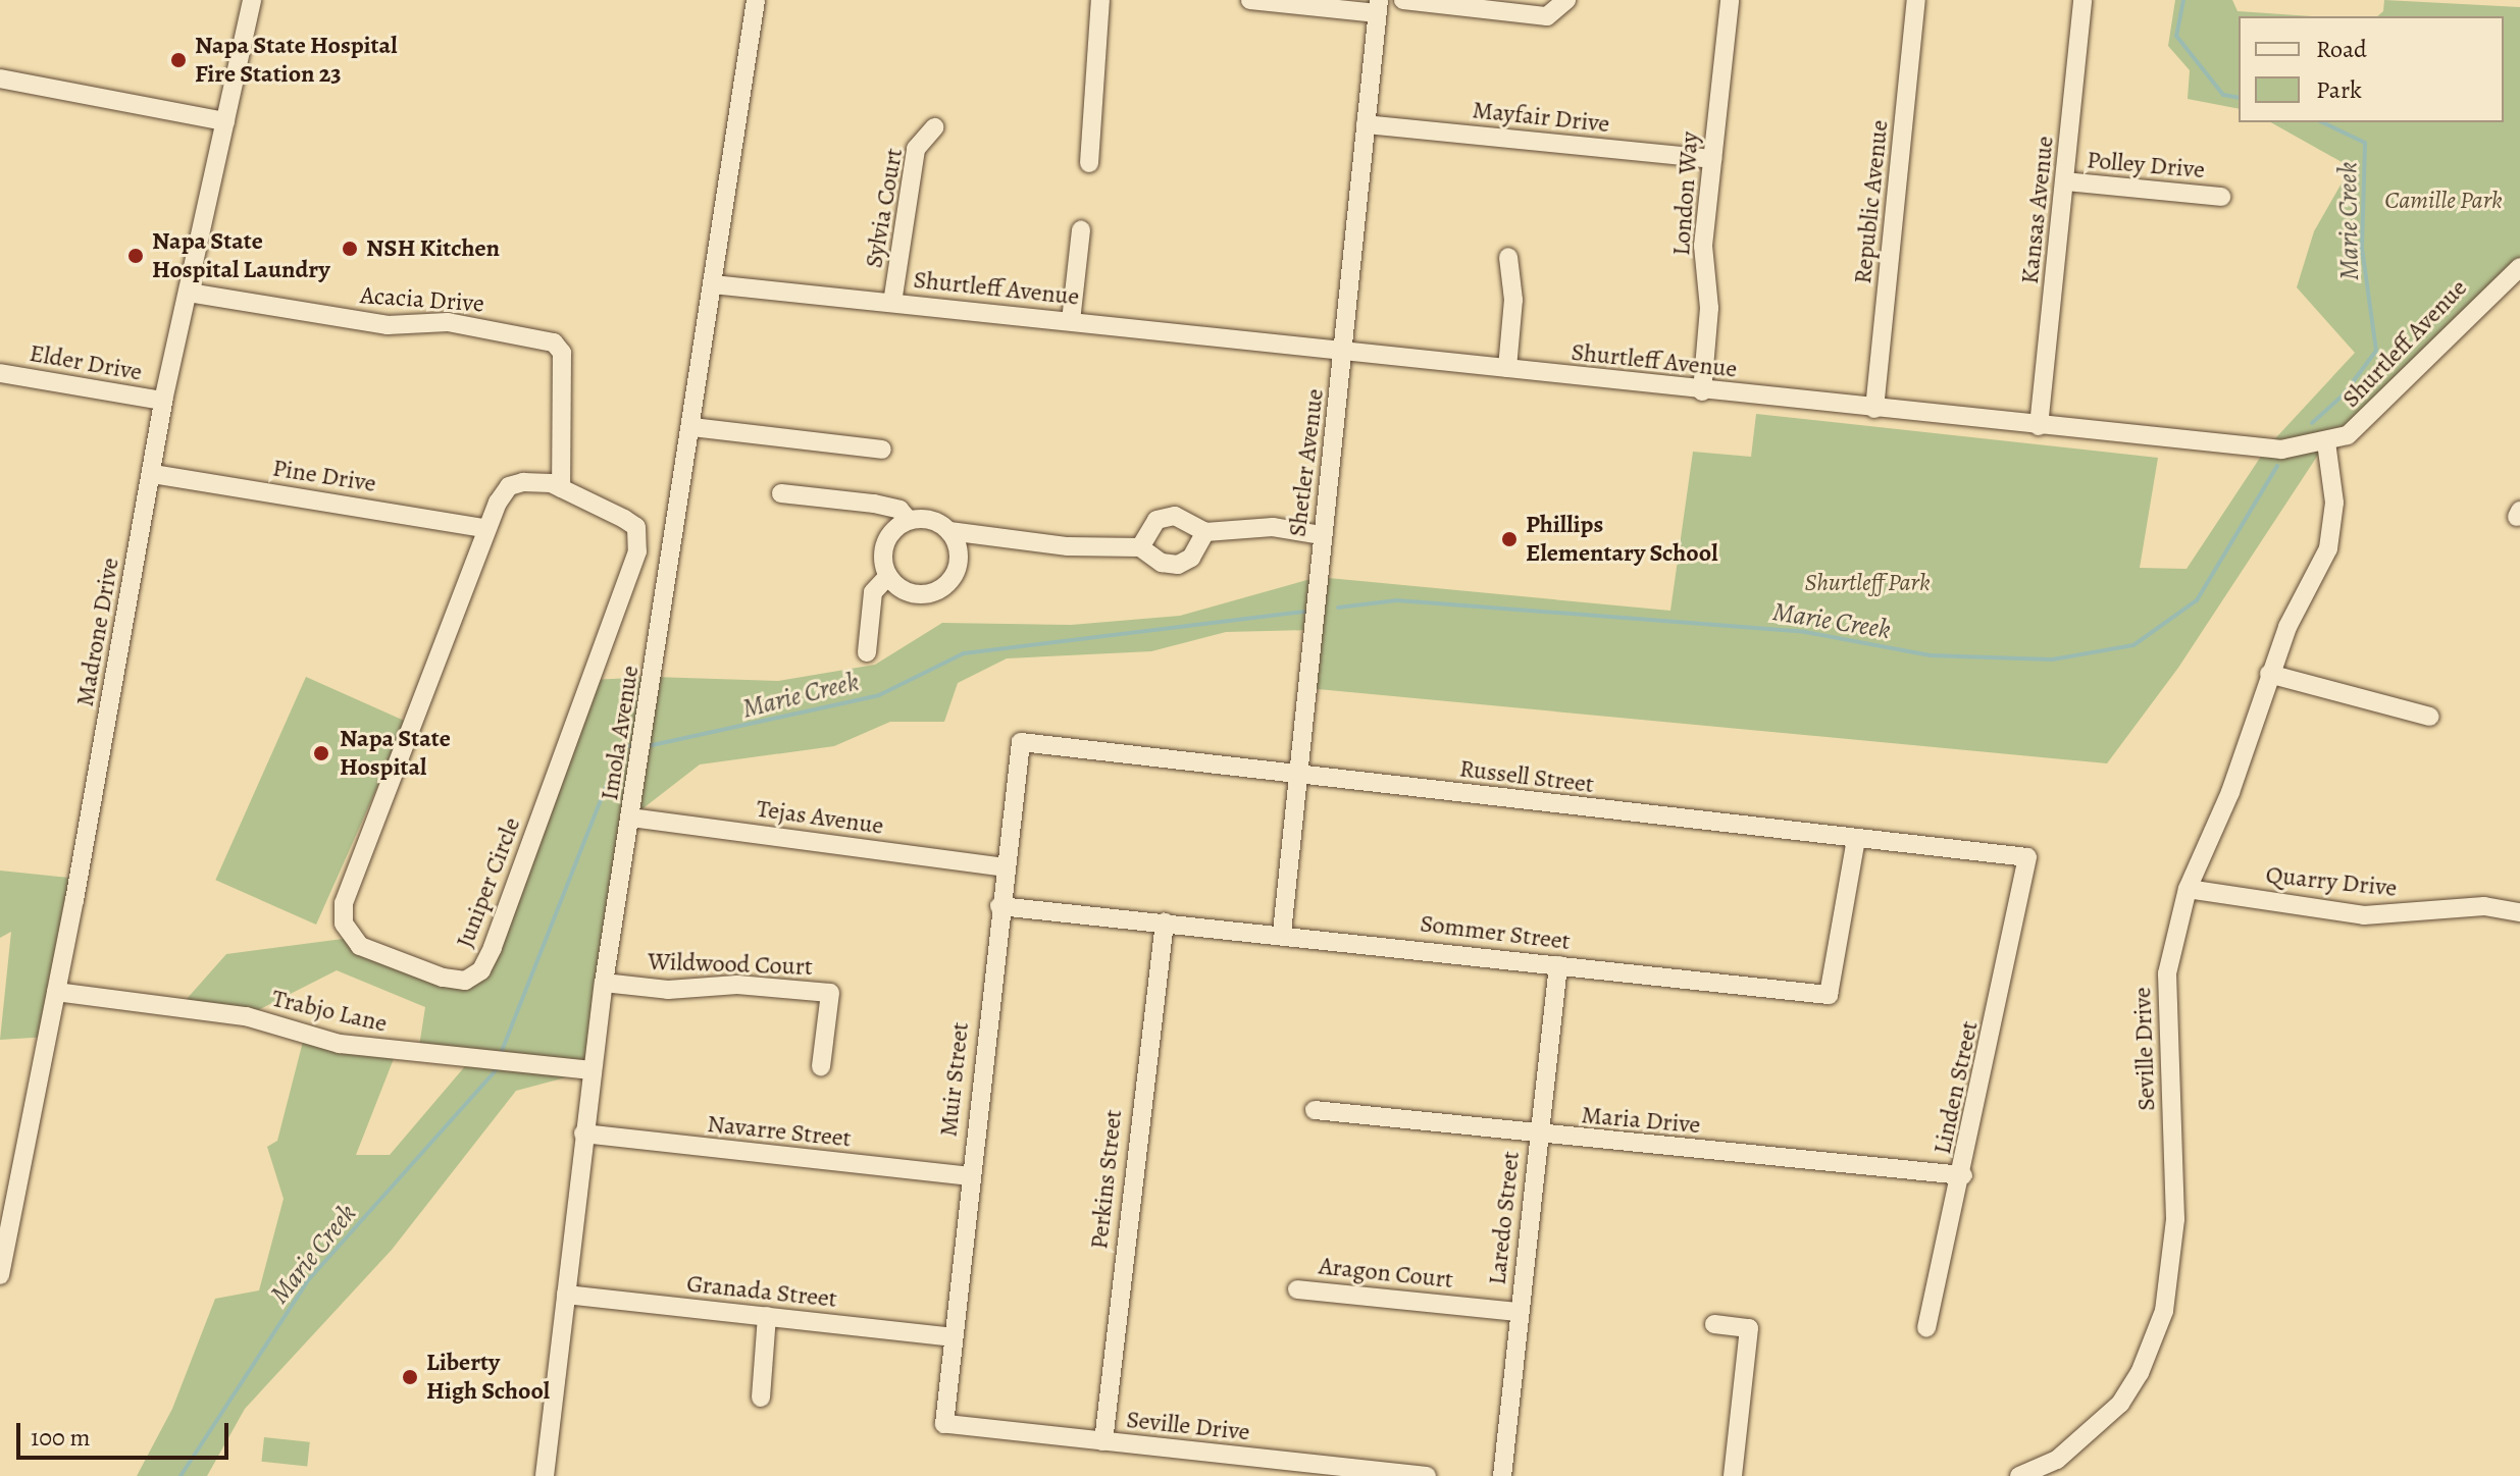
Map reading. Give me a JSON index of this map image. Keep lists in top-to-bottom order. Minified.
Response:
{"streets":{"street":["Mayfair Drive","Polley Drive","London Way","Republic Avenue","Sylvia Court","Kansas Avenue","Shurtleff Avenue","Acacia Drive","Elder Drive","Shetler Avenue","Pine Drive","Madrone Drive","Imola Avenue","Russell Street","Tejas Avenue","Quarry Drive","Juniper Circle","Sommer Street","Wildwood Court","Trabjo Lane","Seville Drive","Muir Street","Linden Street","Maria Drive","Navarre Street","Perkins Street","Laredo Street","Aragon Court","Granada Street"]},"crossings":[["Mayfair Drive","London Way"],["Mayfair Drive","Shetler Avenue"],["Polley Drive","Kansas Avenue"],["London Way","Shurtleff Avenue"],["Republic Avenue","Shurtleff Avenue"],["Sylvia Court","Shurtleff Avenue"],["Kansas Avenue","Shurtleff Avenue"],["Shurtleff Avenue","Shetler Avenue"],["Shurtleff Avenue","Imola Avenue"],["Shurtleff Avenue","Seville Drive"],["Acacia Drive","Madrone Drive"],["Acacia Drive","Juniper Circle"],["Elder Drive","Madrone Drive"],["Shetler Avenue","Russell Street"],["Shetler Avenue","Sommer Street"],["Pine Drive","Madrone Drive"],["Pine Drive","Juniper Circle"],["Madrone Drive","Trabjo Lane"],["Imola Avenue","Tejas Avenue"],["Imola Avenue","Wildwood Court"],["Imola Avenue","Trabjo Lane"],["Imola Avenue","Navarre Street"],["Imola Avenue","Granada Street"],["Russell Street","Sommer Street"],["Russell Street","Muir Street"],["Russell Street","Linden Street"],["Tejas Avenue","Muir Street"],["Quarry Drive","Seville Drive"],["Sommer Street","Muir Street"],["Sommer Street","Perkins Street"],["Sommer Street","Laredo Street"],["Seville Drive","Muir Street"],["Seville Drive","Perkins Street"],["Muir Street","Navarre Street"],["Muir Street","Granada Street"],["Linden Street","Maria Drive"],["Maria Drive","Laredo Street"],["Laredo Street","Aragon Court"]],"water":["Marie Creek"],"parks":["Camille Park","Shurtleff Park"],"places":["Napa State Hospital Fire Station 23","NSH Kitchen","Napa State Hospital Laundry","Phillips Elementary School","Napa State Hospital","Liberty High School"],"legend":["Road","Park"],"scale_bar":"100 m"}
